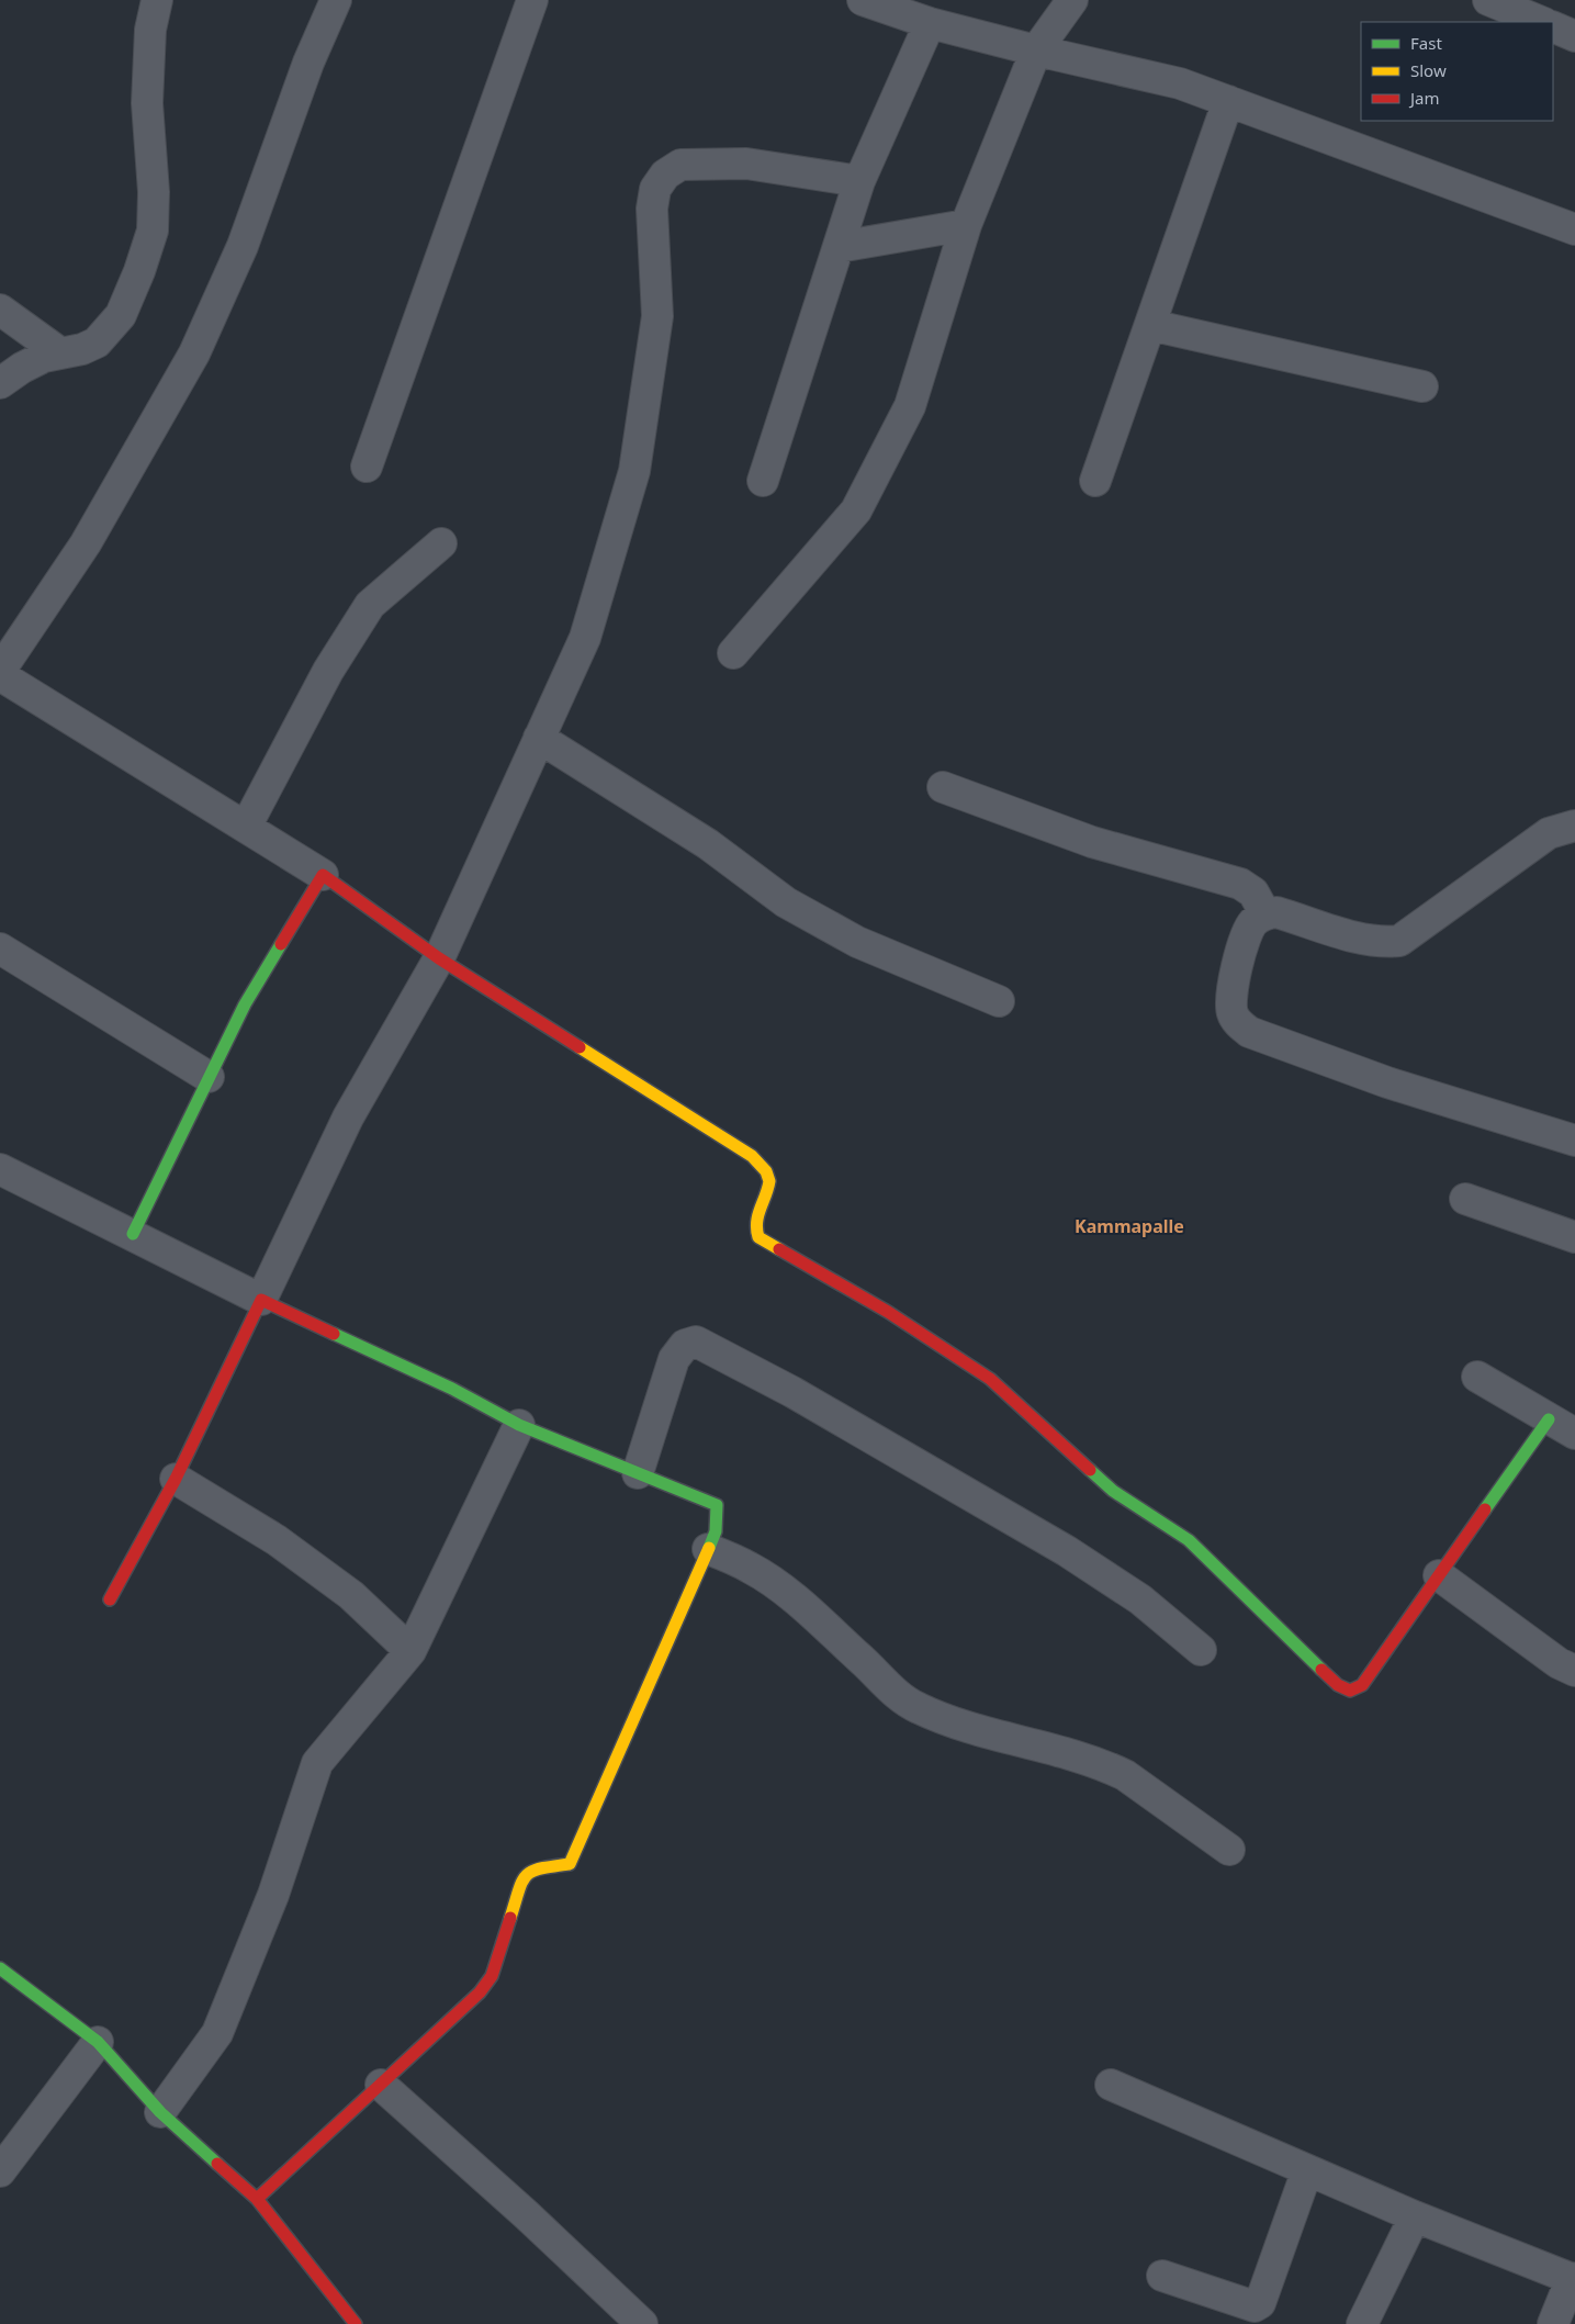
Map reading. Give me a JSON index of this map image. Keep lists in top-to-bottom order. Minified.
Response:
{"districts":["Kammapalle"],"legend":["Fast","Slow","Jam"]}
